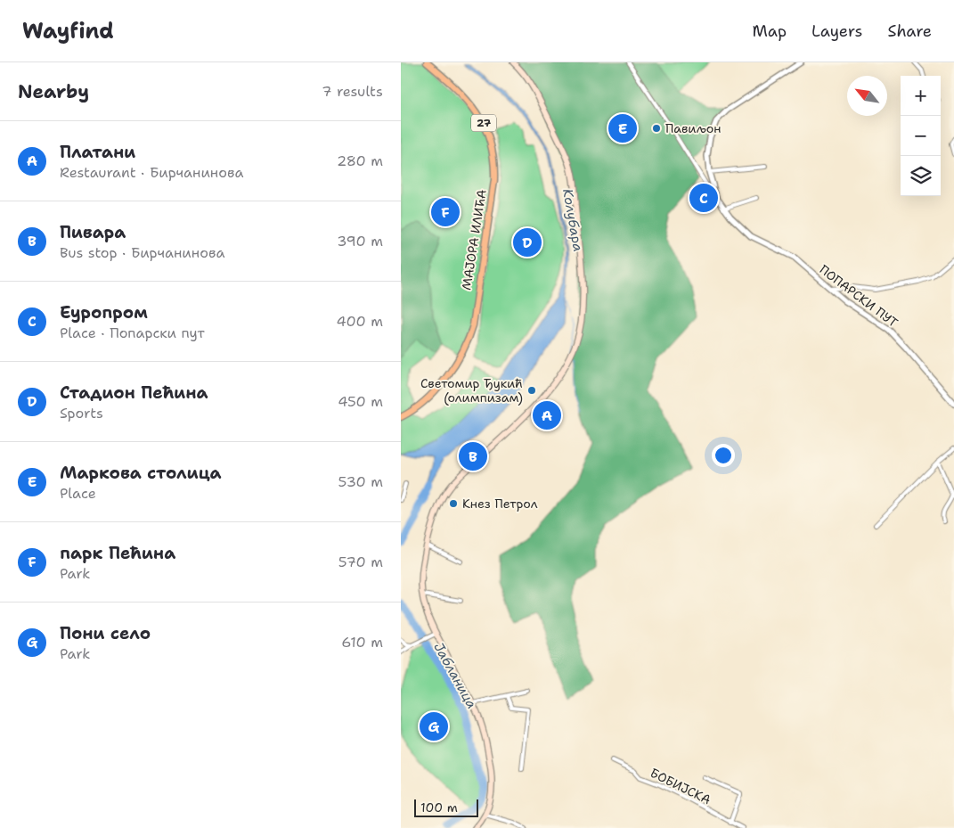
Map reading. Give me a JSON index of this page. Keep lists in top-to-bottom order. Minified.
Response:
{"streets":{"main road":["27","МАЈОРА ИЛИЋА"],"street":["ПОПАРСКИ ПУТ","БОБИЈСКА"]},"water":["Колубара","Јабланица"],"places":["Павиљон","Светомир Ђукић (олимпизам)","Кнез Петрол"],"scale_bar":"100 m","north":"top left","page":{"header":"Wayfind","nav":["Map","Layers","Share"],"heading":["Nearby","7 results"],"map_buttons":["+","−"],"pins":["E","C","F","D","A","B","G"],"list":[{"mark":"A","name":"Платани","note":"Restaurant · Бирчанинова","value":"280 m"},{"mark":"B","name":"Пивара","note":"Bus stop · Бирчанинова","value":"390 m"},{"mark":"C","name":"Еуропром","note":"Place · Попарски пут","value":"400 m"},{"mark":"D","name":"Стадион Пећина","note":"Sports","value":"450 m"},{"mark":"E","name":"Маркова столица","note":"Place","value":"530 m"},{"mark":"F","name":"парк Пећина","note":"Park","value":"570 m"},{"mark":"G","name":"Пони село","note":"Park","value":"610 m"}],"scale":"100 m"}}
